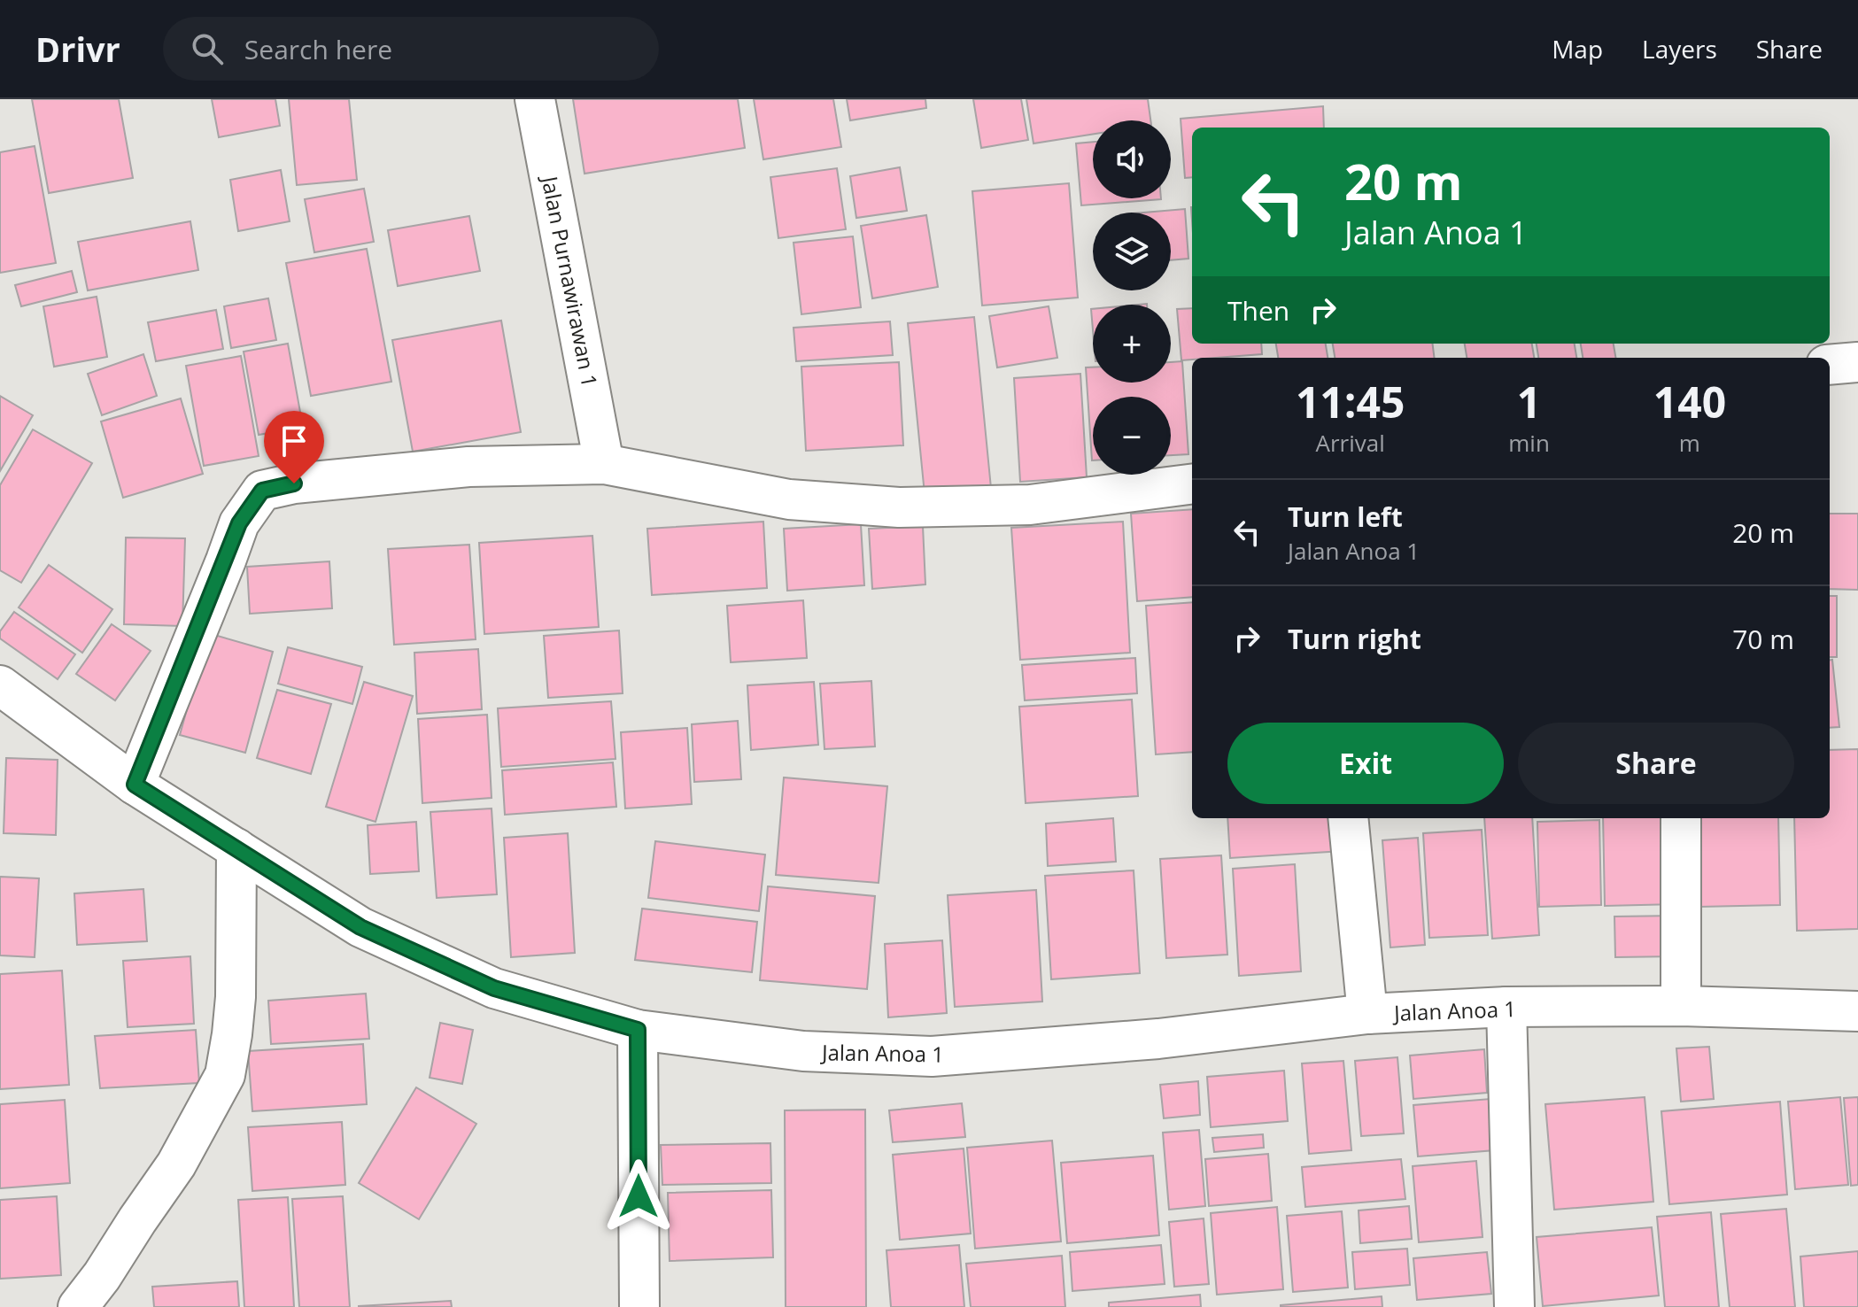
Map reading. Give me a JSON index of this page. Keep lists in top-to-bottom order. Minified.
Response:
{"streets":{"street":["Jalan Purnawirawan 1","Jalan Anoa 1"]},"page":{"header":"Drivr","search":"Search here","nav":["Map","Layers","Share"],"map_buttons":["+","−"],"turn":["20 m","Jalan Anoa 1"],"then":"Then","eta":["11:45","Arrival","1","min","140","m"],"list":[{"name":"Turn left","note":"Jalan Anoa 1","value":"20 m"},{"name":"Turn right","value":"70 m"}],"buttons":["Exit","Share"]}}
